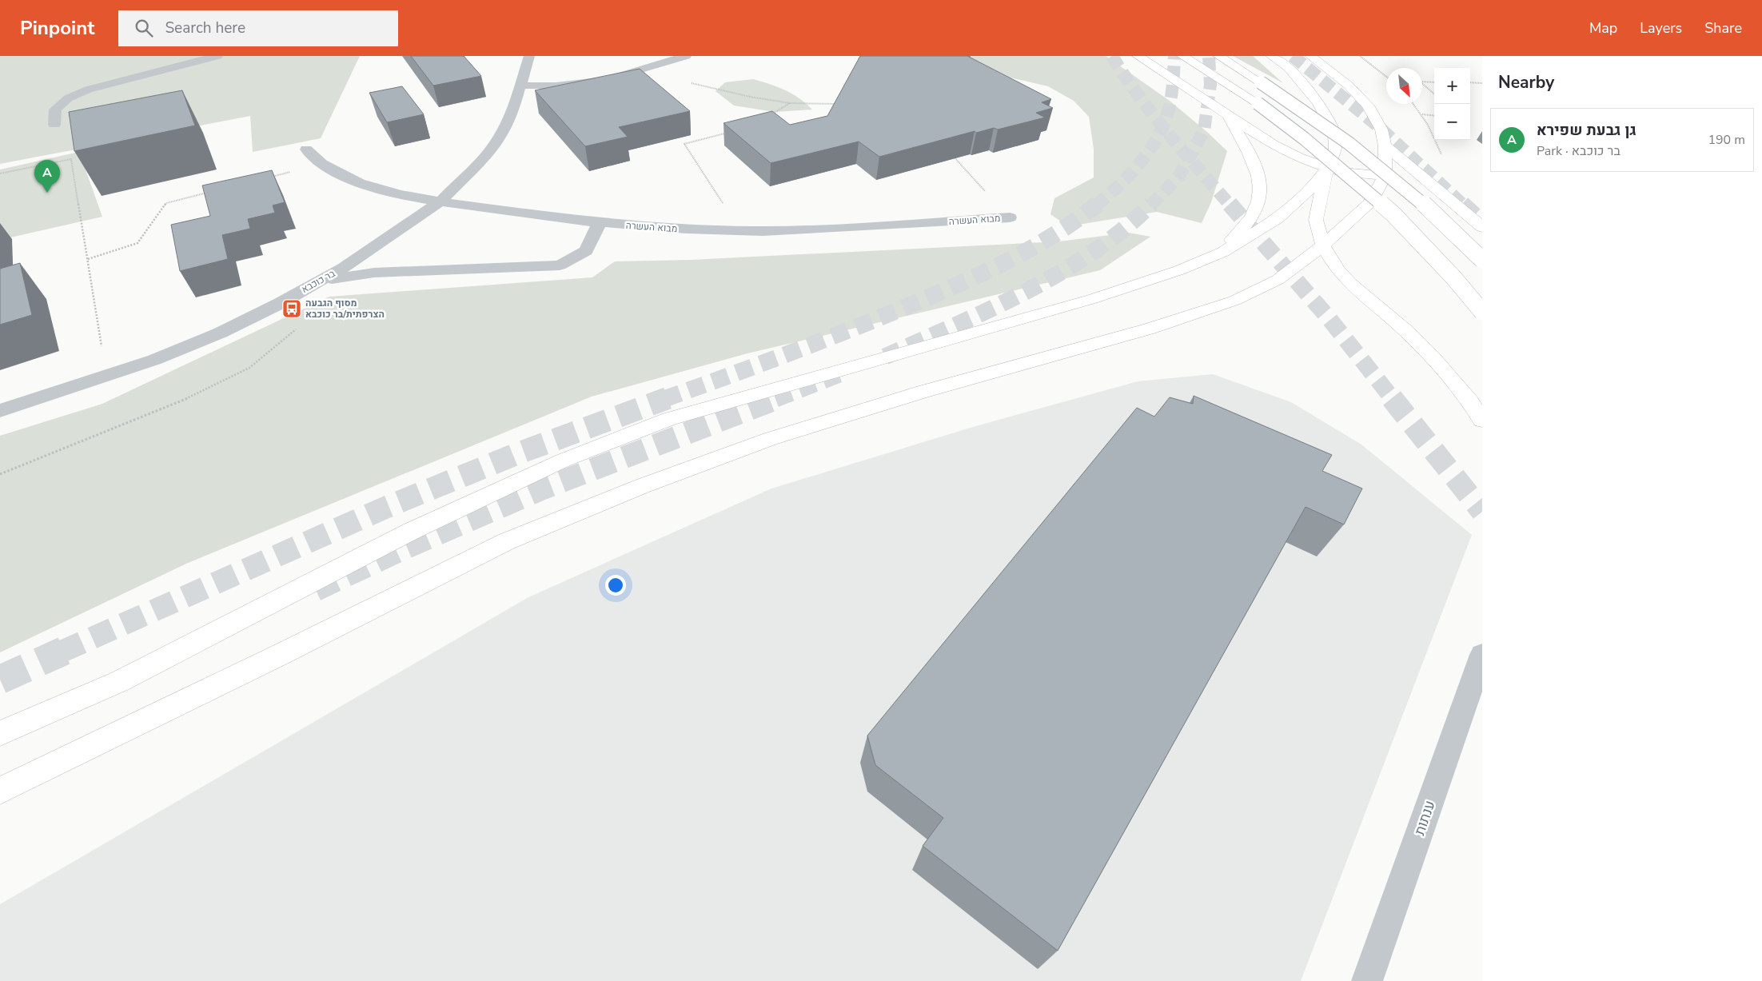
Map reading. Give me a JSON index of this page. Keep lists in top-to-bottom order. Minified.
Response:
{"streets":{"street":["מבוא העשרה","בר כוכבא","ענתות"]},"crossings":[["מבוא העשרה","בר כוכבא"]],"places":{"bus stop":["מסוף הגבעה הצרפתית/בר כוכבא"]},"north":"bottom right","page":{"header":"Pinpoint","search":"Search here","nav":["Map","Layers","Share"],"heading":"Nearby","map_buttons":["+","−"],"list":[{"mark":"A","name":"גן גבעת שפירא","note":"Park · בר כוכבא","value":"190 m"}],"pins":"A"}}
